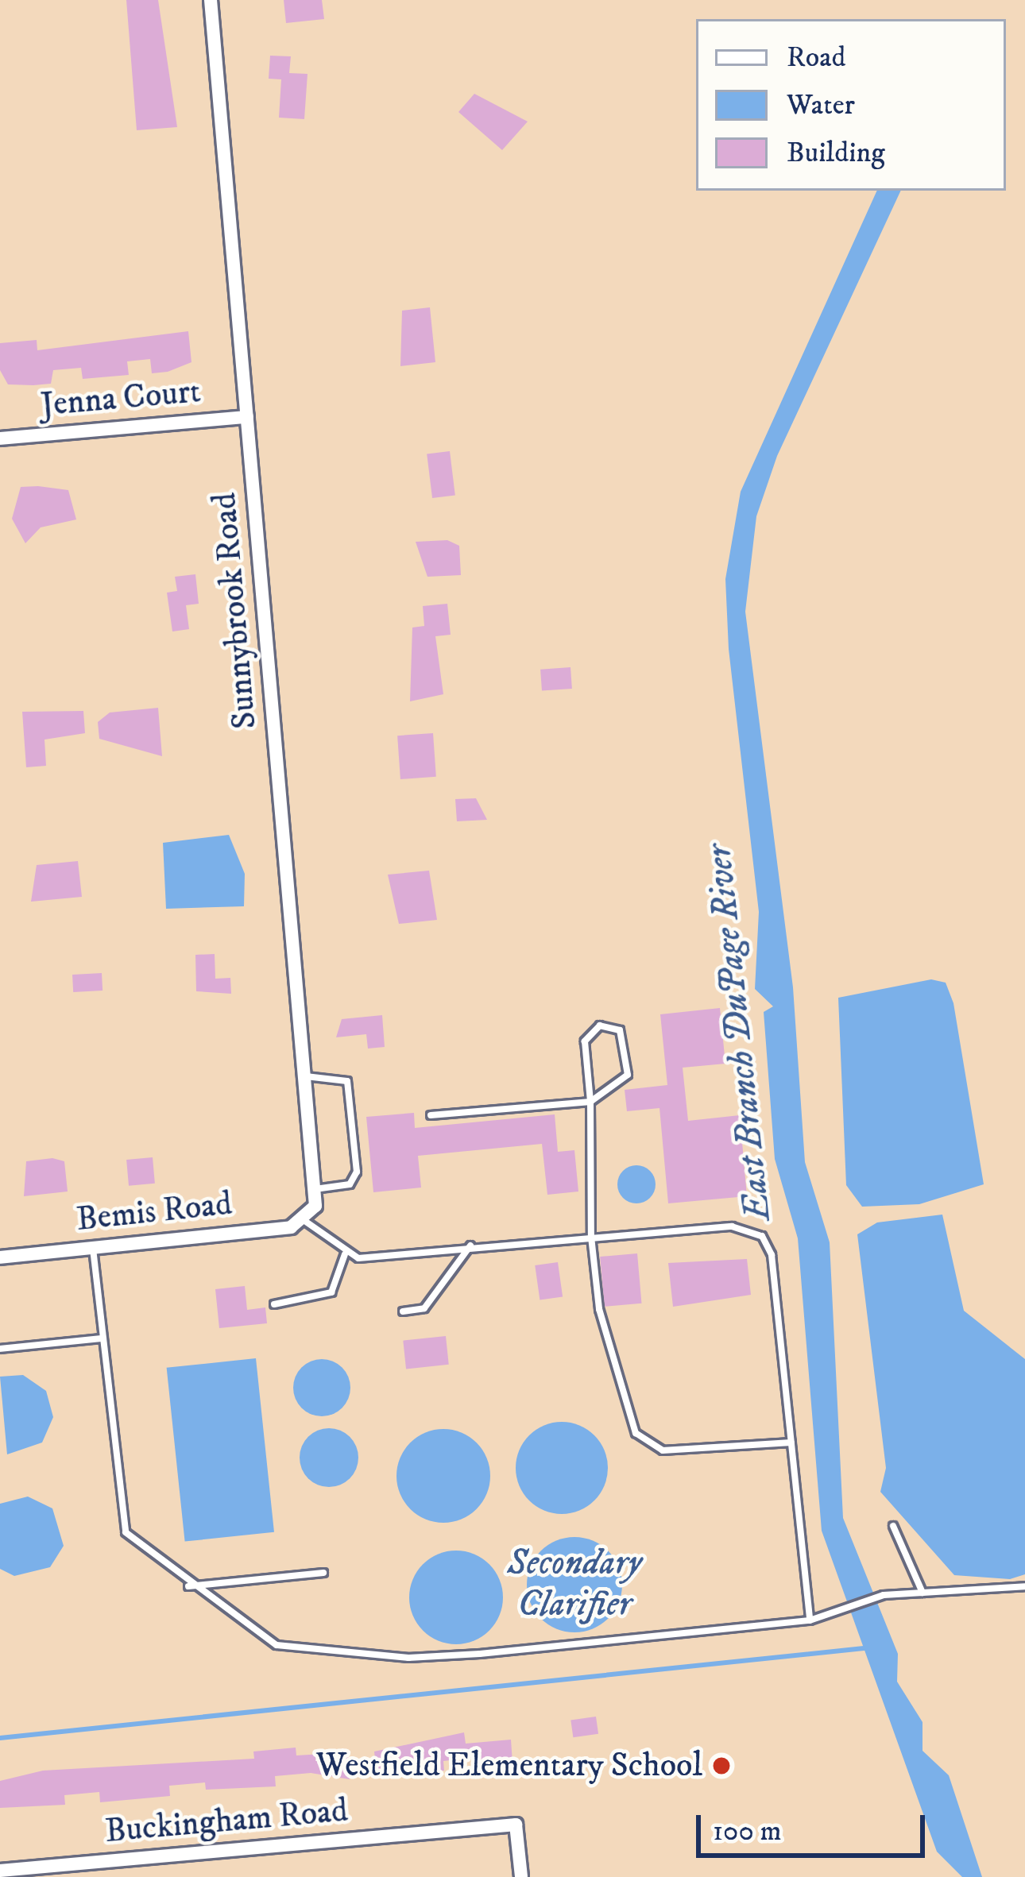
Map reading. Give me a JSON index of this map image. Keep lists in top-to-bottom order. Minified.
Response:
{"streets":{"street":["Jenna Court","Sunnybrook Road","Bemis Road","Buckingham Road"]},"crossings":[["Jenna Court","Sunnybrook Road"],["Sunnybrook Road","Bemis Road"]],"water":["East Branch DuPage River","Secondary Clarifier"],"places":["Westfield Elementary School"],"legend":["Road","Water","Building"],"scale_bar":"100 m"}
